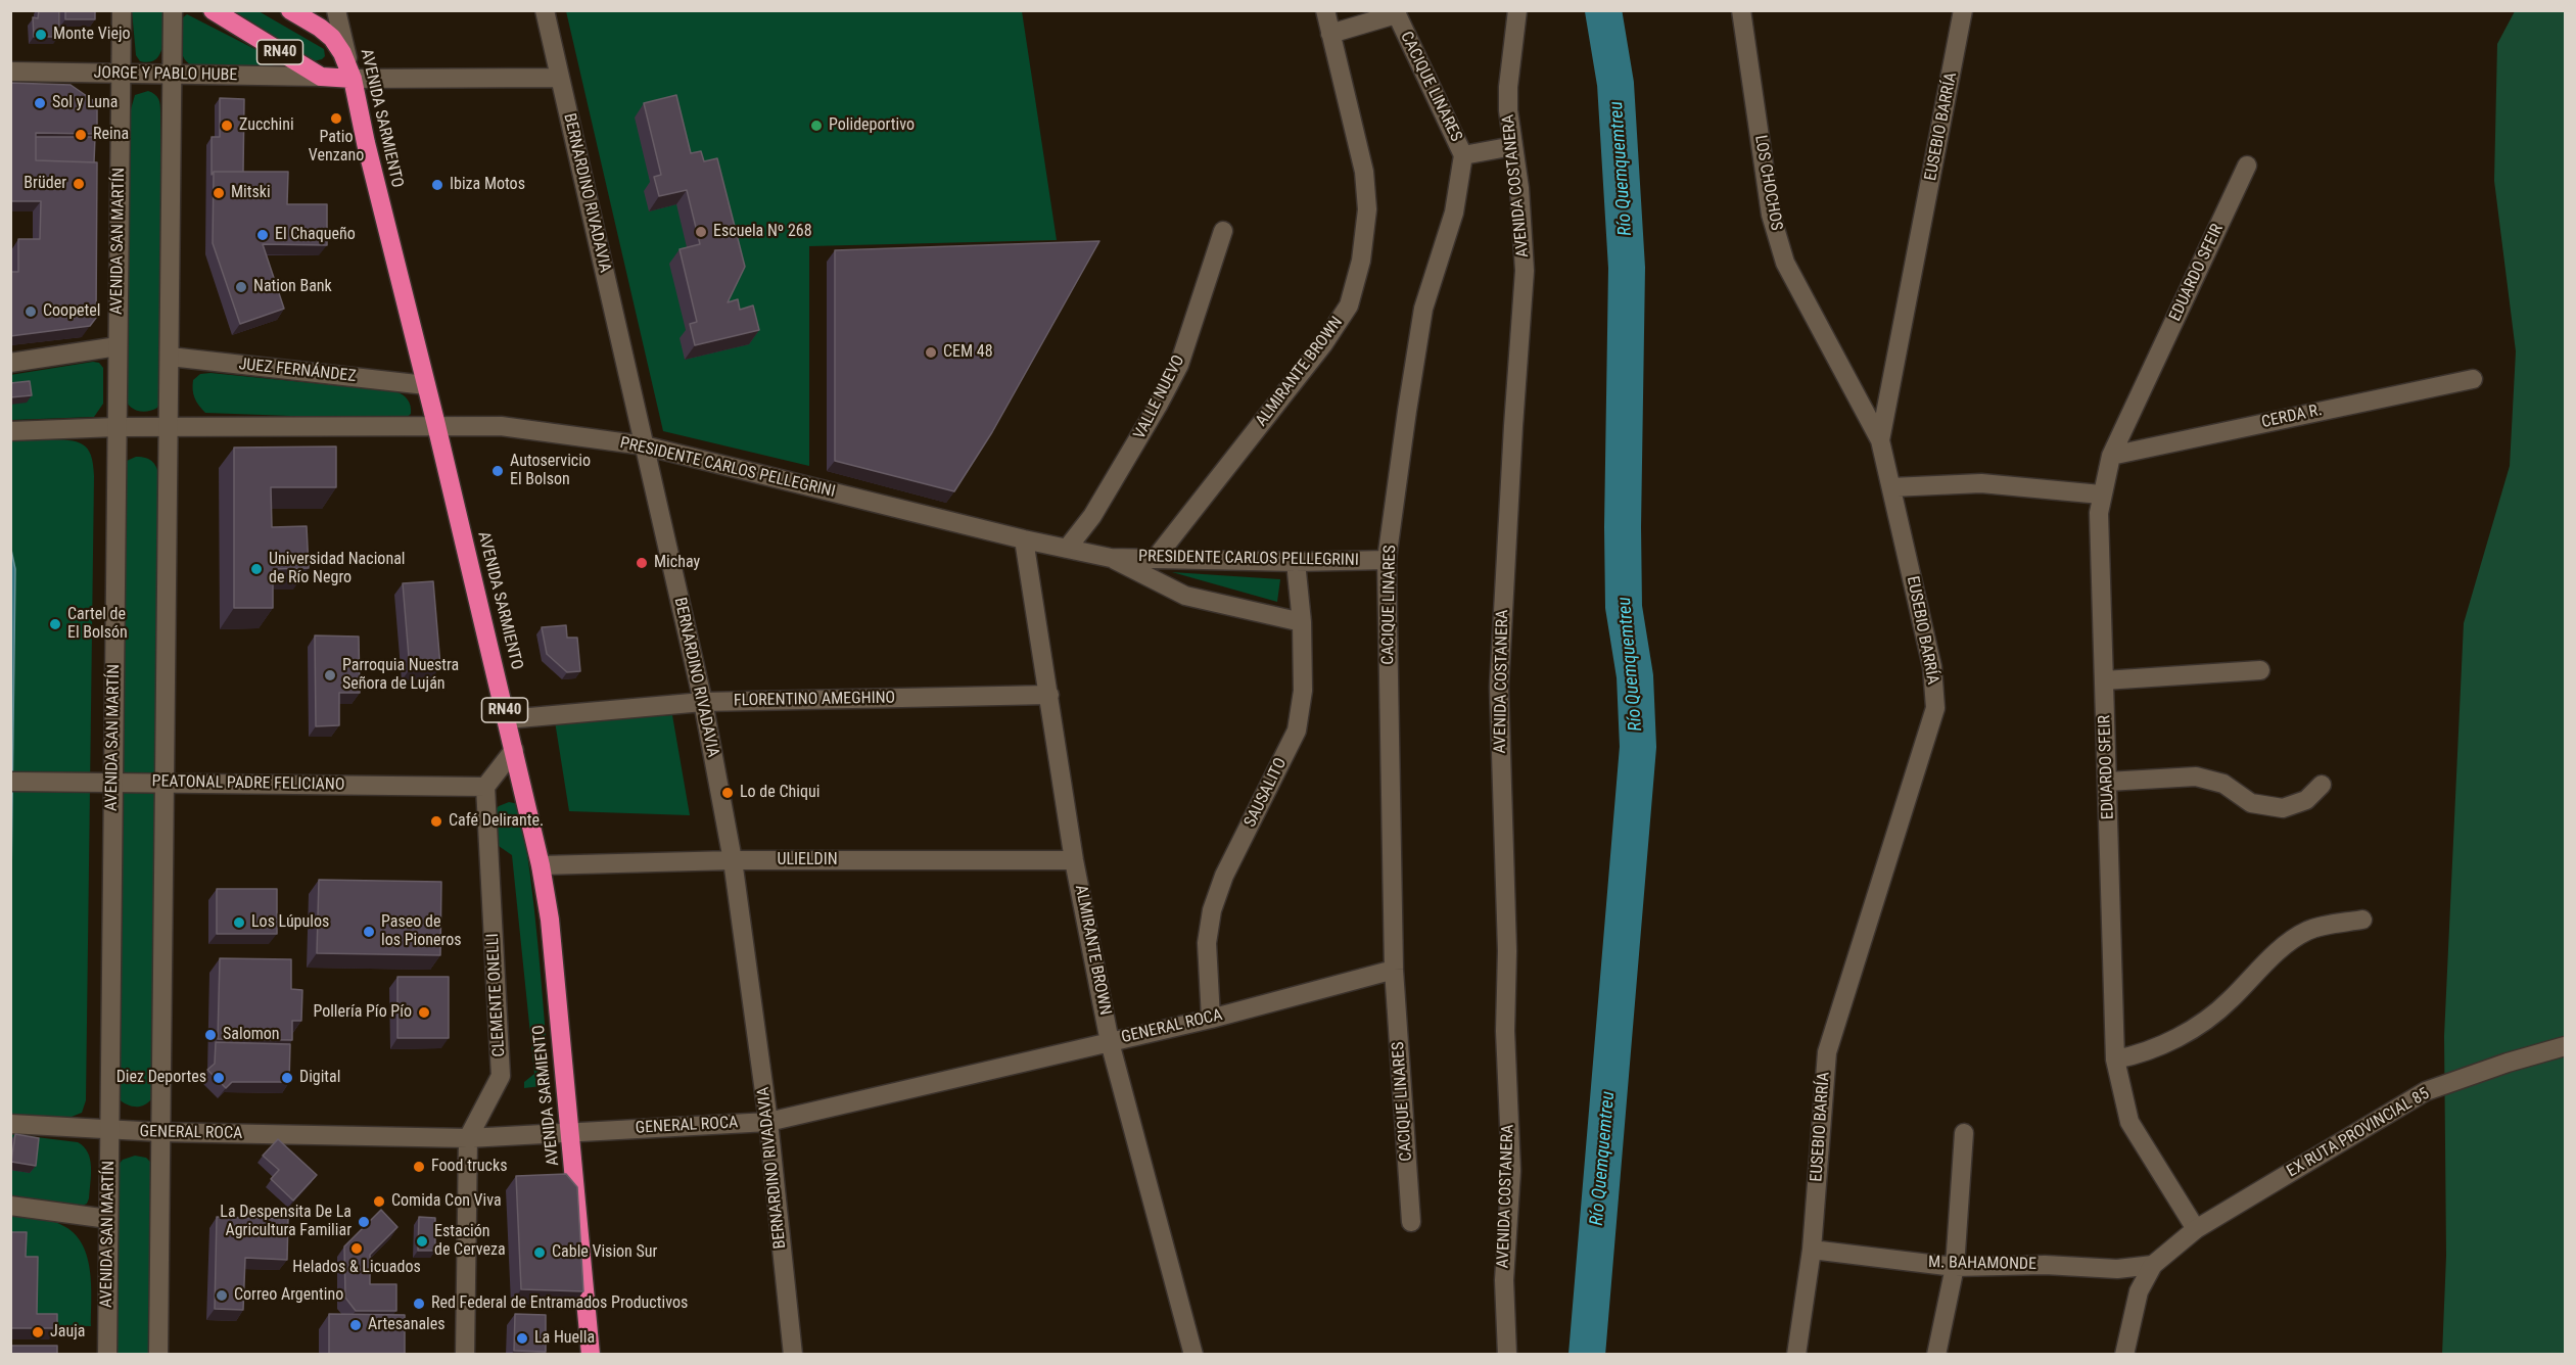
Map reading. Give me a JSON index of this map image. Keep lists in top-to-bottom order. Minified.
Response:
{"streets":{"highway":["RN40","AVENIDA SARMIENTO"],"street":["JORGE Y PABLO HUBE","CACIQUE LINARES","EUSEBIO BARRÍA","LOS CHOCHOS","AVENIDA COSTANERA","BERNARDINO RIVADAVIA","AVENIDA SAN MARTÍN","EDUARDO SFEIR","JUEZ FERNÁNDEZ","ALMIRANTE BROWN","VALLE NUEVO","CERDA R.","PRESIDENTE CARLOS PELLEGRINI","FLORENTINO AMEGHINO","PEATONAL PADRE FELICIANO","SAUSALITO","ULIELDIN","CLEMENTE ONELLI","GENERAL ROCA","EX RUTA PROVINCIAL 85","M. BAHAMONDE"]},"crossings":[["RN40","JORGE Y PABLO HUBE"],["RN40","AVENIDA SARMIENTO"],["JORGE Y PABLO HUBE","AVENIDA SAN MARTÍN"],["CACIQUE LINARES","PRESIDENTE CARLOS PELLEGRINI"],["CACIQUE LINARES","GENERAL ROCA"],["AVENIDA SARMIENTO","JUEZ FERNÁNDEZ"],["AVENIDA SARMIENTO","PRESIDENTE CARLOS PELLEGRINI"],["AVENIDA SARMIENTO","FLORENTINO AMEGHINO"],["AVENIDA SARMIENTO","ULIELDIN"],["AVENIDA SARMIENTO","GENERAL ROCA"],["EUSEBIO BARRÍA","LOS CHOCHOS"],["EUSEBIO BARRÍA","M. BAHAMONDE"],["BERNARDINO RIVADAVIA","PRESIDENTE CARLOS PELLEGRINI"],["BERNARDINO RIVADAVIA","FLORENTINO AMEGHINO"],["BERNARDINO RIVADAVIA","ULIELDIN"],["BERNARDINO RIVADAVIA","GENERAL ROCA"],["AVENIDA SAN MARTÍN","PRESIDENTE CARLOS PELLEGRINI"],["AVENIDA SAN MARTÍN","PEATONAL PADRE FELICIANO"],["AVENIDA SAN MARTÍN","GENERAL ROCA"],["EDUARDO SFEIR","CERDA R."],["EDUARDO SFEIR","EX RUTA PROVINCIAL 85"],["ALMIRANTE BROWN","PRESIDENTE CARLOS PELLEGRINI"],["ALMIRANTE BROWN","FLORENTINO AMEGHINO"],["ALMIRANTE BROWN","ULIELDIN"],["ALMIRANTE BROWN","GENERAL ROCA"],["VALLE NUEVO","PRESIDENTE CARLOS PELLEGRINI"],["PRESIDENTE CARLOS PELLEGRINI","SAUSALITO"],["PEATONAL PADRE FELICIANO","CLEMENTE ONELLI"],["SAUSALITO","GENERAL ROCA"],["CLEMENTE ONELLI","GENERAL ROCA"]],"water":["Río Quemquemtreu"],"places":["Monte Viejo","Sol y Luna","Patio Venzano","Zucchini","Polideportivo","Reina","Brüder","Ibiza Motos","Mitski","Escuela Nº 268","El Chaqueño","Nation Bank","Coopetel","CEM 48","Autoservicio El Bolson","Michay","Universidad Nacional de Río Negro","Cartel de El Bolsón","Parroquia Nuestra Señora de Luján","Lo de Chiqui","Café Delirante.","Los Lúpulos","Paseo de los Pioneros","Pollería Pío Pío","Salomon","Diez Deportes","Digital","Food trucks","Comida Con Viva","La Despensita De La Agricultura Familiar","Estación de Cerveza","Helados & Licuados","Cable Vision Sur","Correo Argentino","Red Federal de Entramados Productivos","Artesanales","Jauja","La Huella"]}
